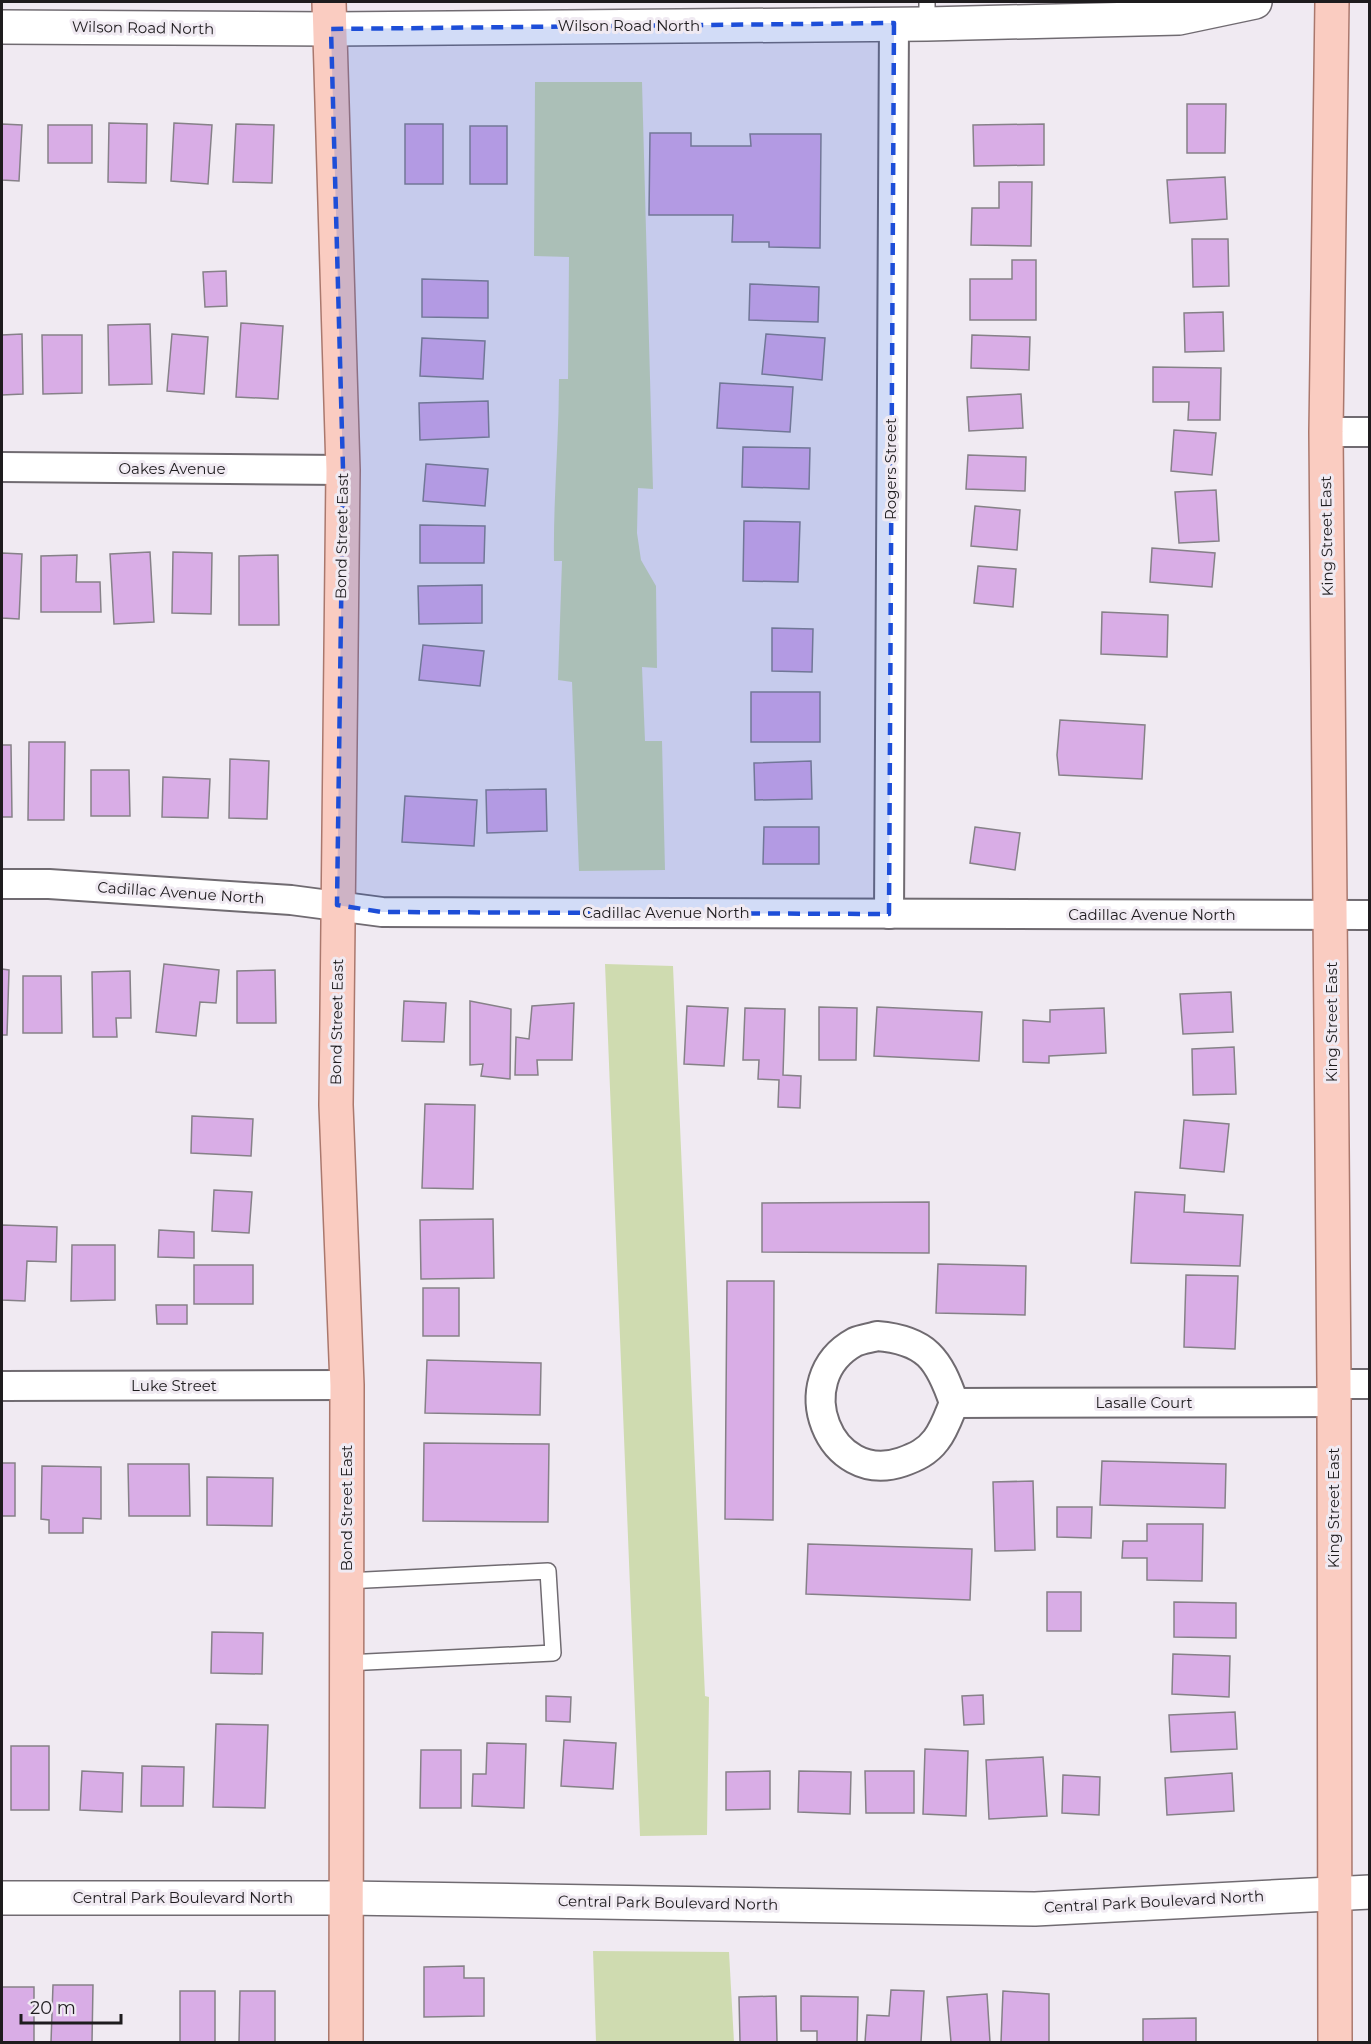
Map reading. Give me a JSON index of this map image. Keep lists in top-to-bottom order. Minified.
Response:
{"streets":{"main road":["Bond Street East","King Street East"],"street":["Wilson Road North","Oakes Avenue","Rogers Street","Cadillac Avenue North","Luke Street","Lasalle Court","Central Park Boulevard North"]},"crossings":[["Wilson Road North","Rogers Street"],["Wilson Road North","Bond Street East"],["Oakes Avenue","Bond Street East"],["Rogers Street","Cadillac Avenue North"],["Bond Street East","Cadillac Avenue North"],["Bond Street East","Luke Street"],["Bond Street East","Central Park Boulevard North"],["King Street East","Cadillac Avenue North"],["King Street East","Lasalle Court"],["King Street East","Central Park Boulevard North"]],"scale_bar":"20 m"}
